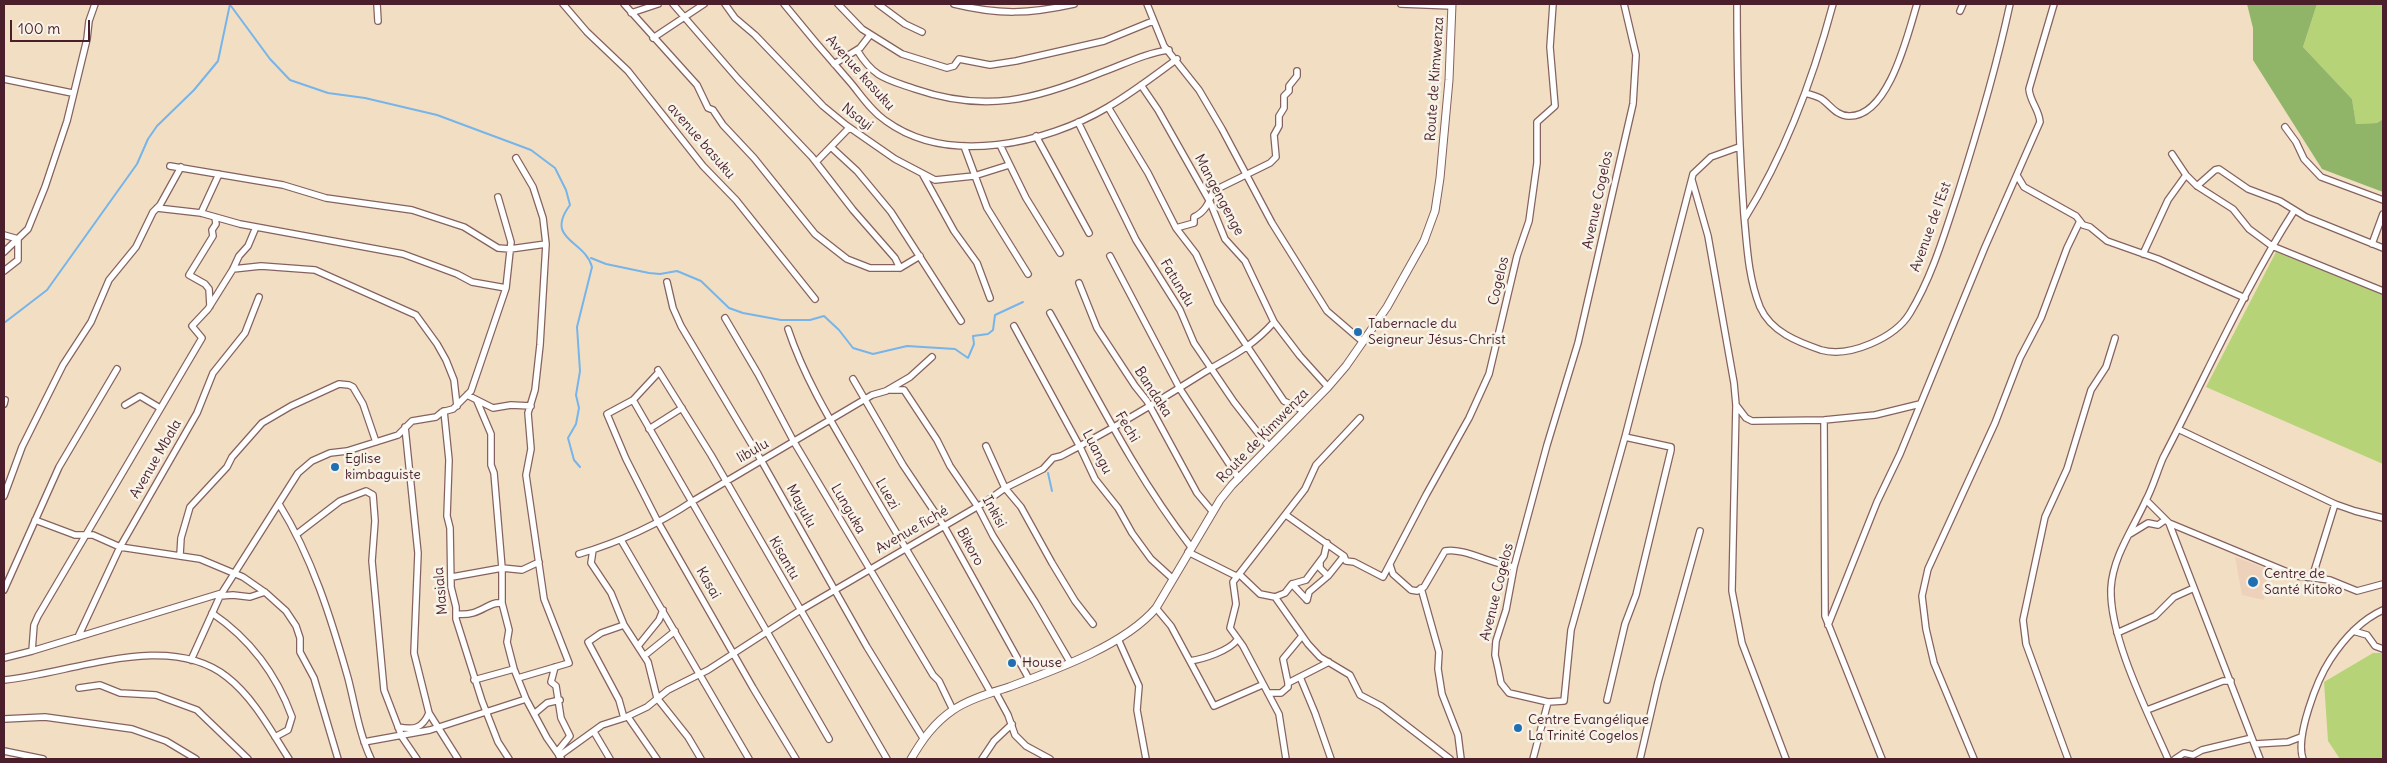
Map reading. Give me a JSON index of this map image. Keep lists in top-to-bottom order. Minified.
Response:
{"streets":{"street":["Avenue kasuku","Route de Kimwenza","Nsayi","avenue basuku","Mangengenge","Avenue Cogelos","Avenue de l'Est","Cogelos","Fatundu","Bandaka","Fechi","libulu","Luangu","Avenue Mbala","Luezi","Mayulu","Lunguka","Inkisi","Avenue fiché","Bikoro","Kisantu","Kasai","Masiala"]},"crossings":[["Avenue kasuku","Mangengenge"],["Avenue kasuku","Fatundu"],["Route de Kimwenza","Mangengenge"],["Route de Kimwenza","Fatundu"],["Route de Kimwenza","Bandaka"],["Route de Kimwenza","Fechi"],["Route de Kimwenza","Luangu"],["Route de Kimwenza","Luezi"],["Route de Kimwenza","Mayulu"],["Route de Kimwenza","Lunguka"],["Route de Kimwenza","Inkisi"],["Route de Kimwenza","Bikoro"],["Mangengenge","Avenue fiché"],["Fatundu","Avenue fiché"],["Bandaka","Avenue fiché"],["Fechi","Avenue fiché"],["libulu","Luezi"],["libulu","Mayulu"],["libulu","Lunguka"],["libulu","Inkisi"],["libulu","Bikoro"],["libulu","Kisantu"],["libulu","Kasai"],["Luangu","Avenue fiché"],["Luezi","Avenue fiché"],["Mayulu","Avenue fiché"],["Lunguka","Avenue fiché"],["Inkisi","Avenue fiché"],["Avenue fiché","Bikoro"],["Avenue fiché","Kisantu"],["Avenue fiché","Kasai"],["Kisantu","Kasai"]],"places":["Tabernacle du Seigneur Jésus-Christ","Eglise kimbaguiste","Centre de Santé Kitoko","House","Centre Evangélique La Trinité Cogelos"],"scale_bar":"100 m"}
